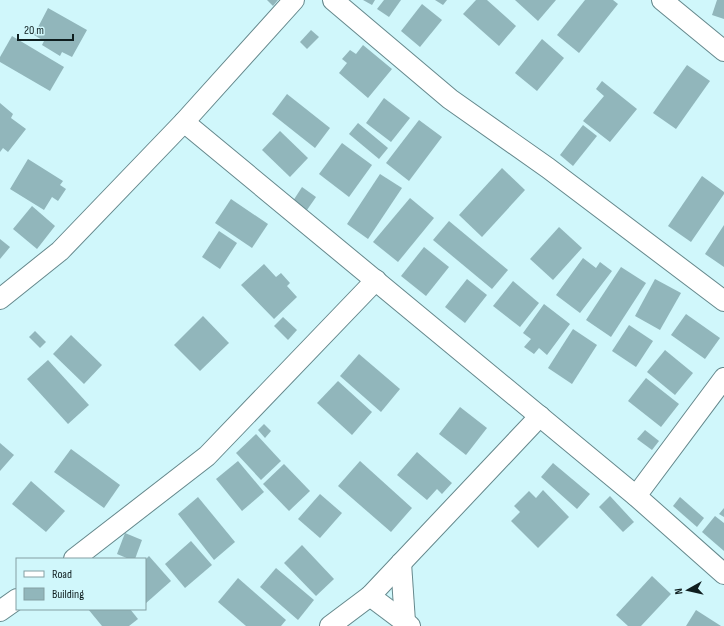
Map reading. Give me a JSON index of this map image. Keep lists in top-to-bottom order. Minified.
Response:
{"legend":["Road","Building"],"scale_bar":"20 m","north":"left"}
